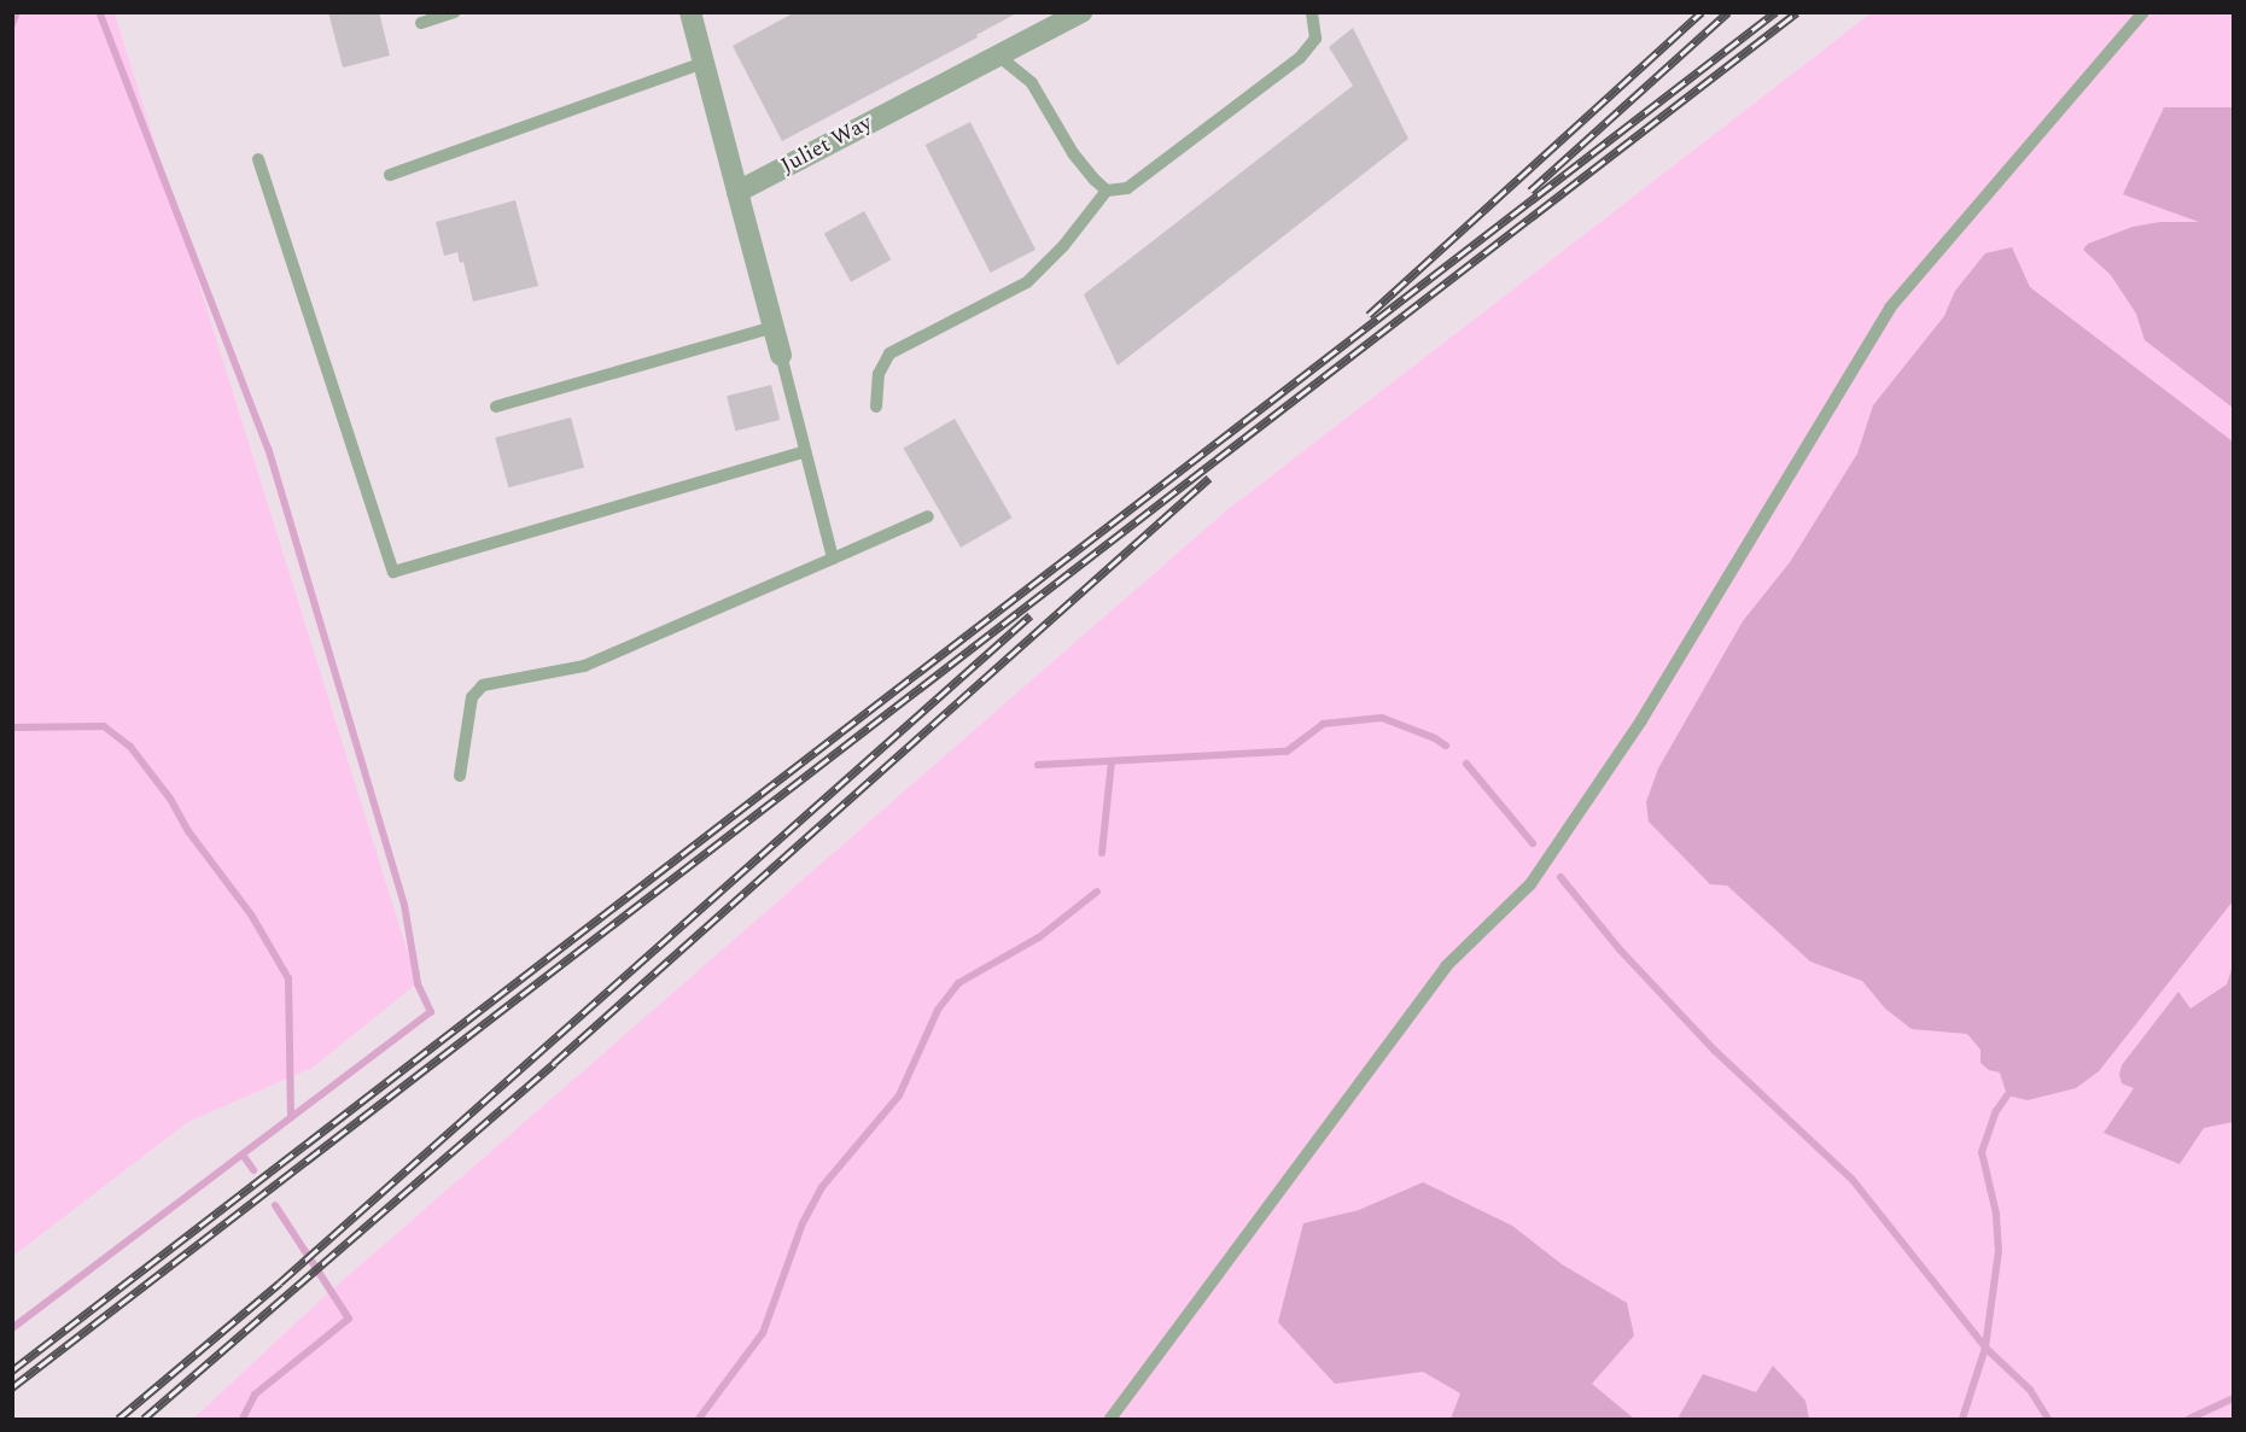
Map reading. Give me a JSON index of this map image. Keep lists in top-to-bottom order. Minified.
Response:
{"streets":{"street":["Juliet Way"]}}
